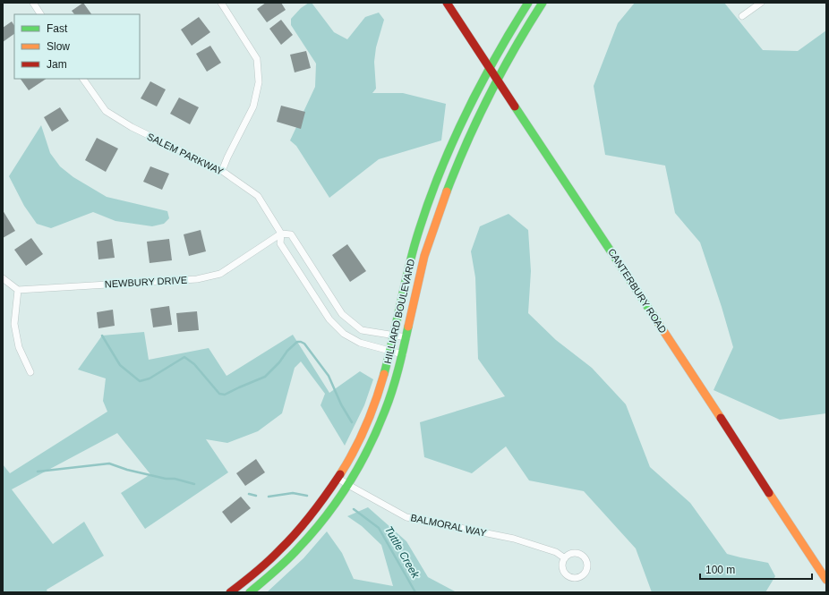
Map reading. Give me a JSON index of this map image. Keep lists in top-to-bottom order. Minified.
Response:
{"streets":{"main road":["CANTERBURY ROAD","HILLIARD BOULEVARD"],"street":["SALEM PARKWAY","NEWBURY DRIVE","BALMORAL WAY"]},"crossings":[["SALEM PARKWAY","NEWBURY DRIVE"],["CANTERBURY ROAD","HILLIARD BOULEVARD"],["HILLIARD BOULEVARD","BALMORAL WAY"]],"water":["Tuttle Creek"],"legend":["Fast","Slow","Jam"],"scale_bar":"100 m"}
